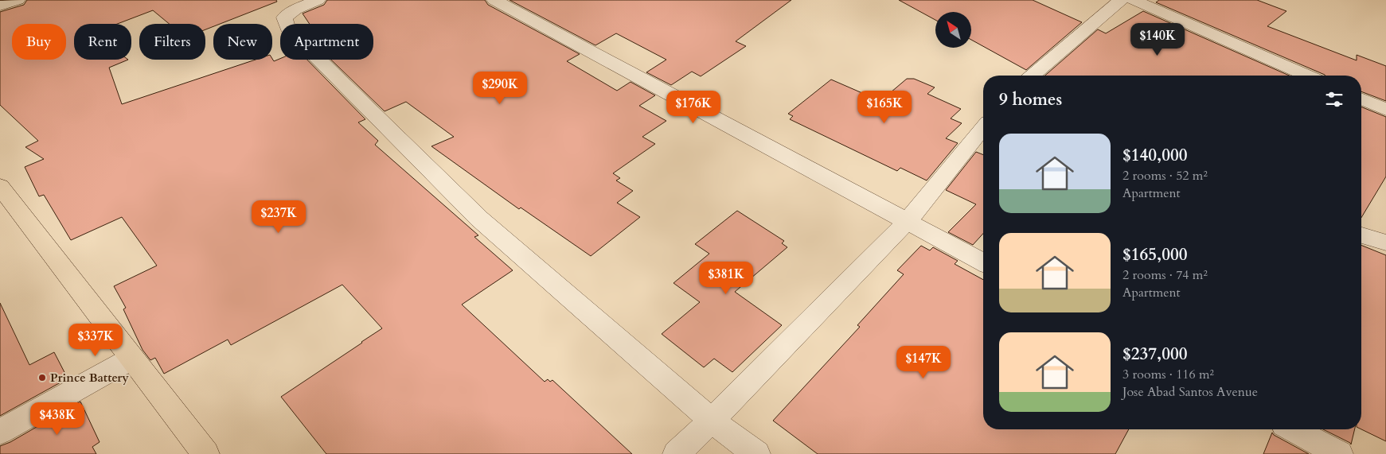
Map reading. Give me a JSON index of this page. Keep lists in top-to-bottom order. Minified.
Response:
{"places":["Prince Battery"],"north":"top left","page":{"price":["$140K","$290K","$176K","$165K","$237K","$381K","$337K","$147K","$438K"],"chip":["Buy","Rent","Filters","New","Apartment"],"heading":"9 homes","list":[{"name":"$140,000","note":"2 rooms · 52 m² · Apartment"},{"name":"$165,000","note":"2 rooms · 74 m² · Apartment"},{"name":"$237,000","note":"3 rooms · 116 m² · Jose Abad Santos Avenue"}]}}
